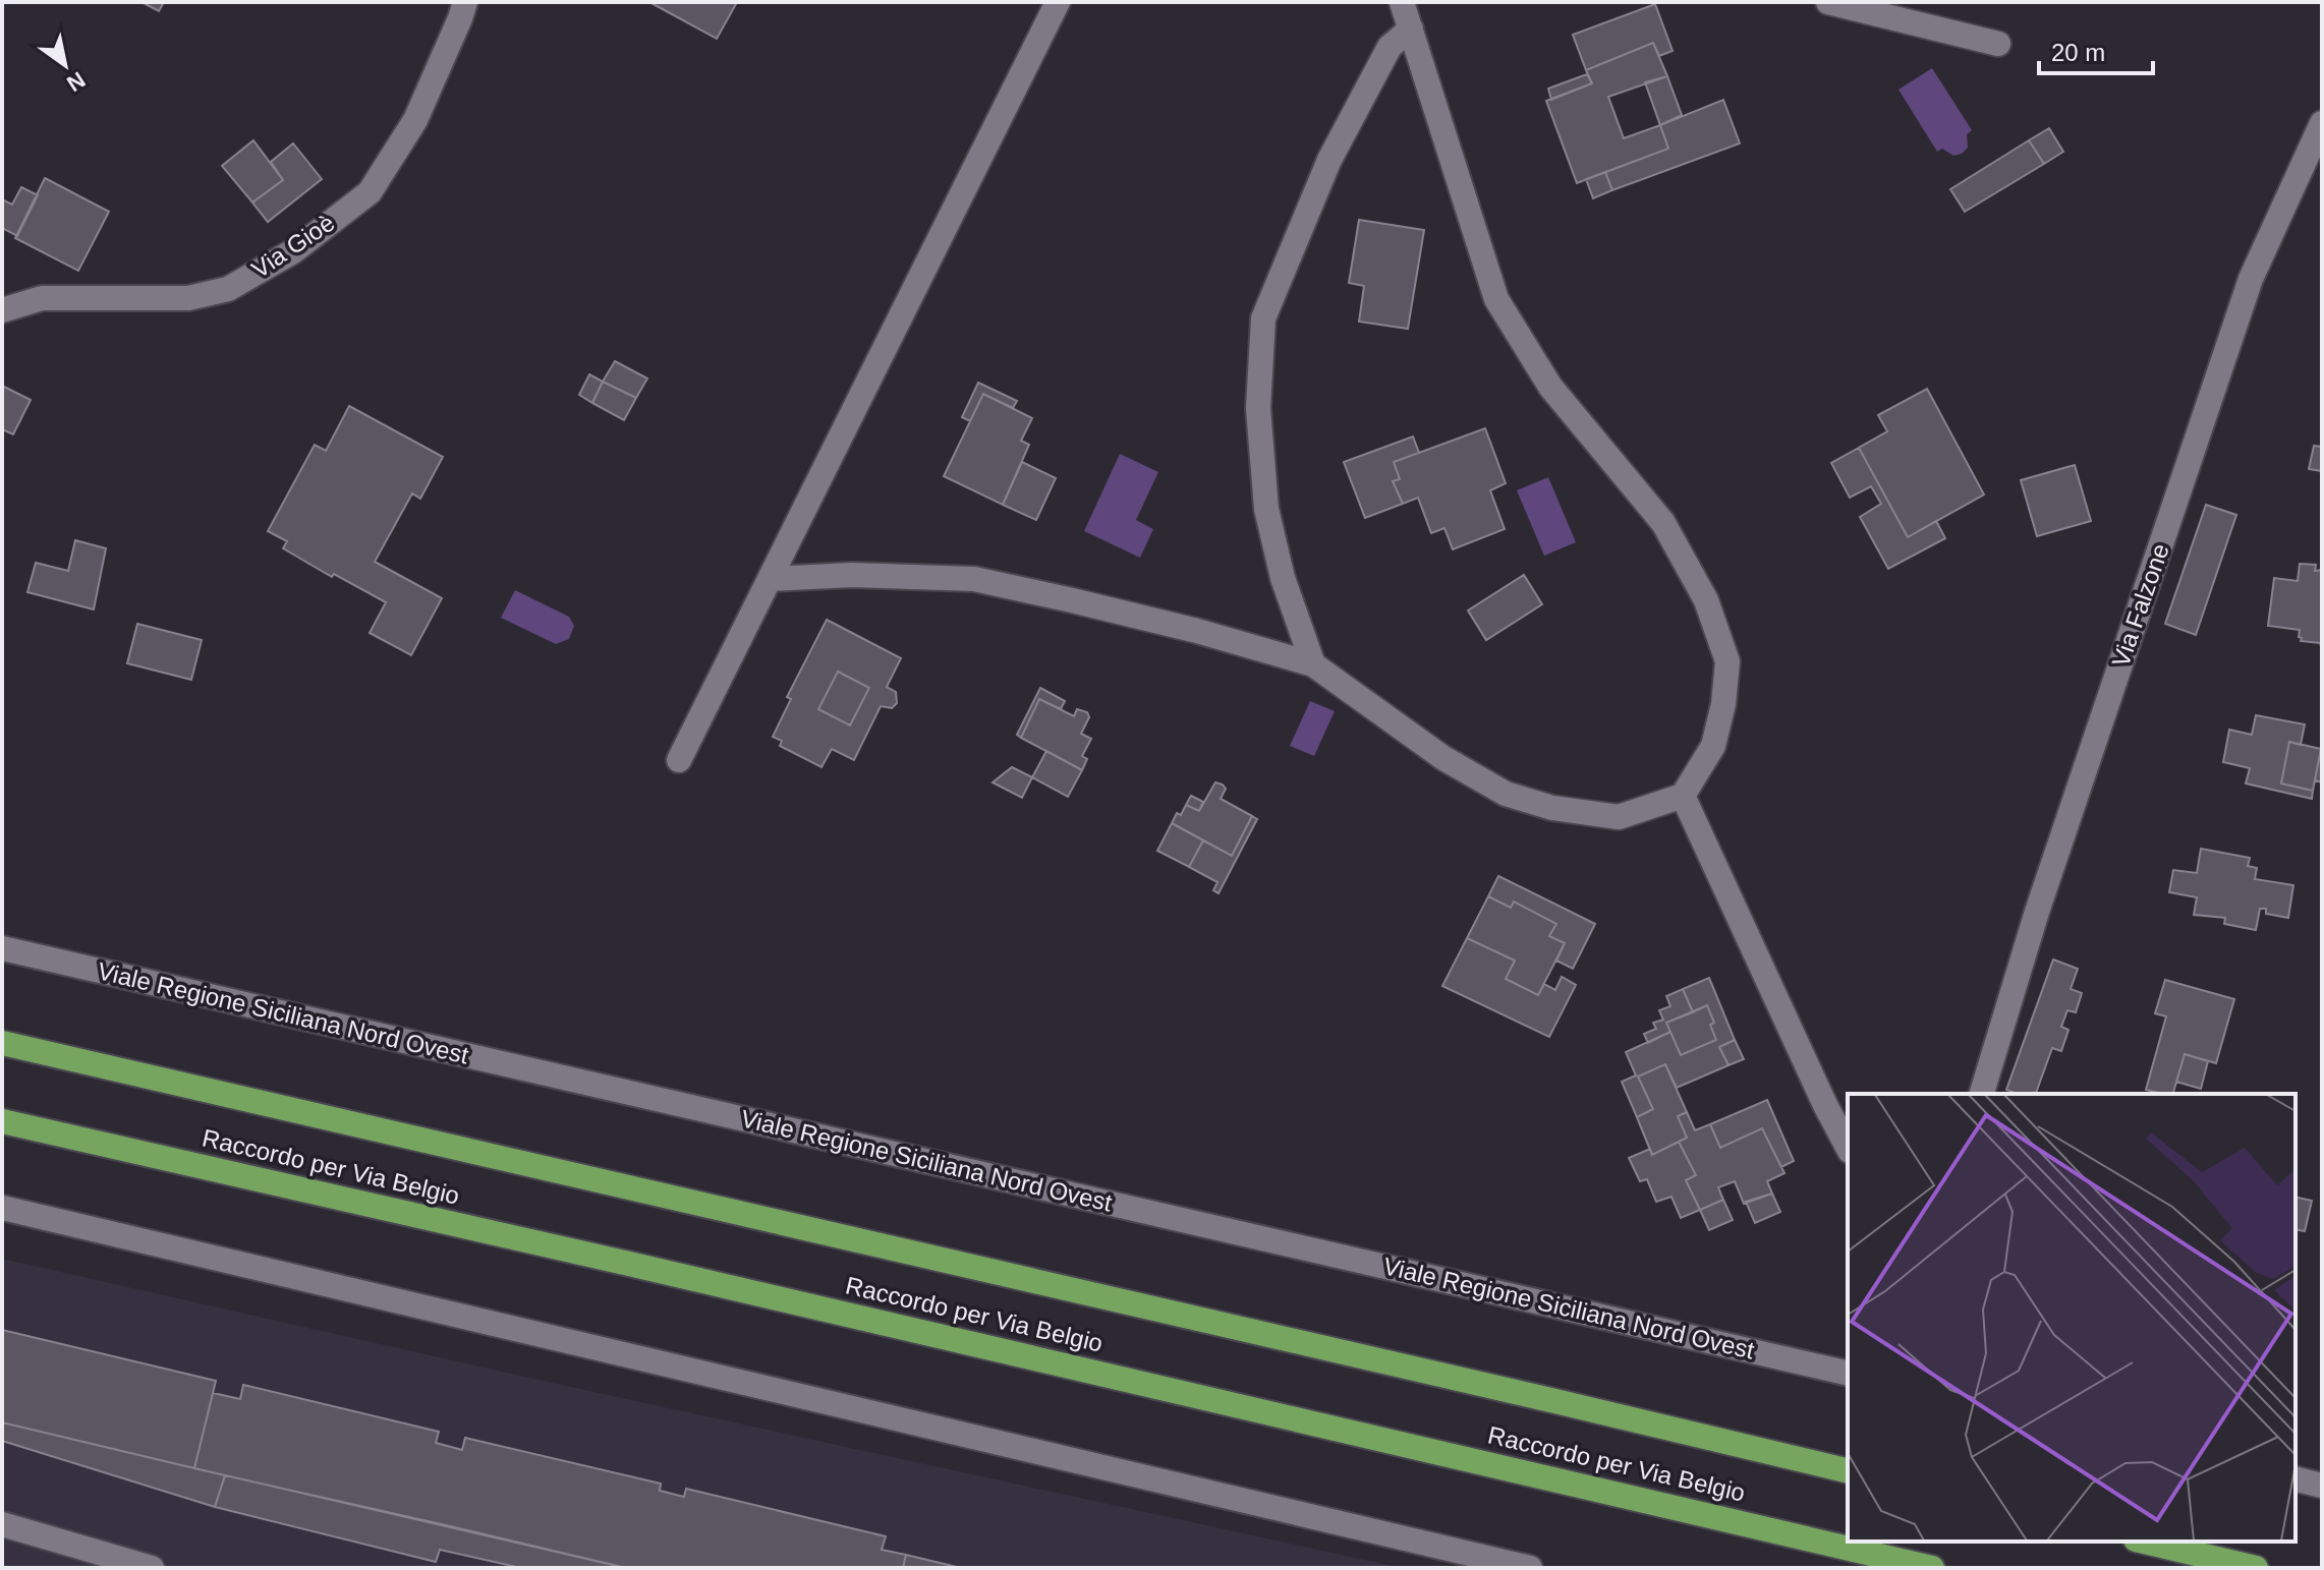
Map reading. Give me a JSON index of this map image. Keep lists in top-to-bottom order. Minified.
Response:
{"streets":{"highway":["Raccordo per Via Belgio"],"street":["Via Gioè","Via Falzone","Viale Regione Siciliana Nord Ovest"]},"scale_bar":"20 m","north":"bottom right"}
